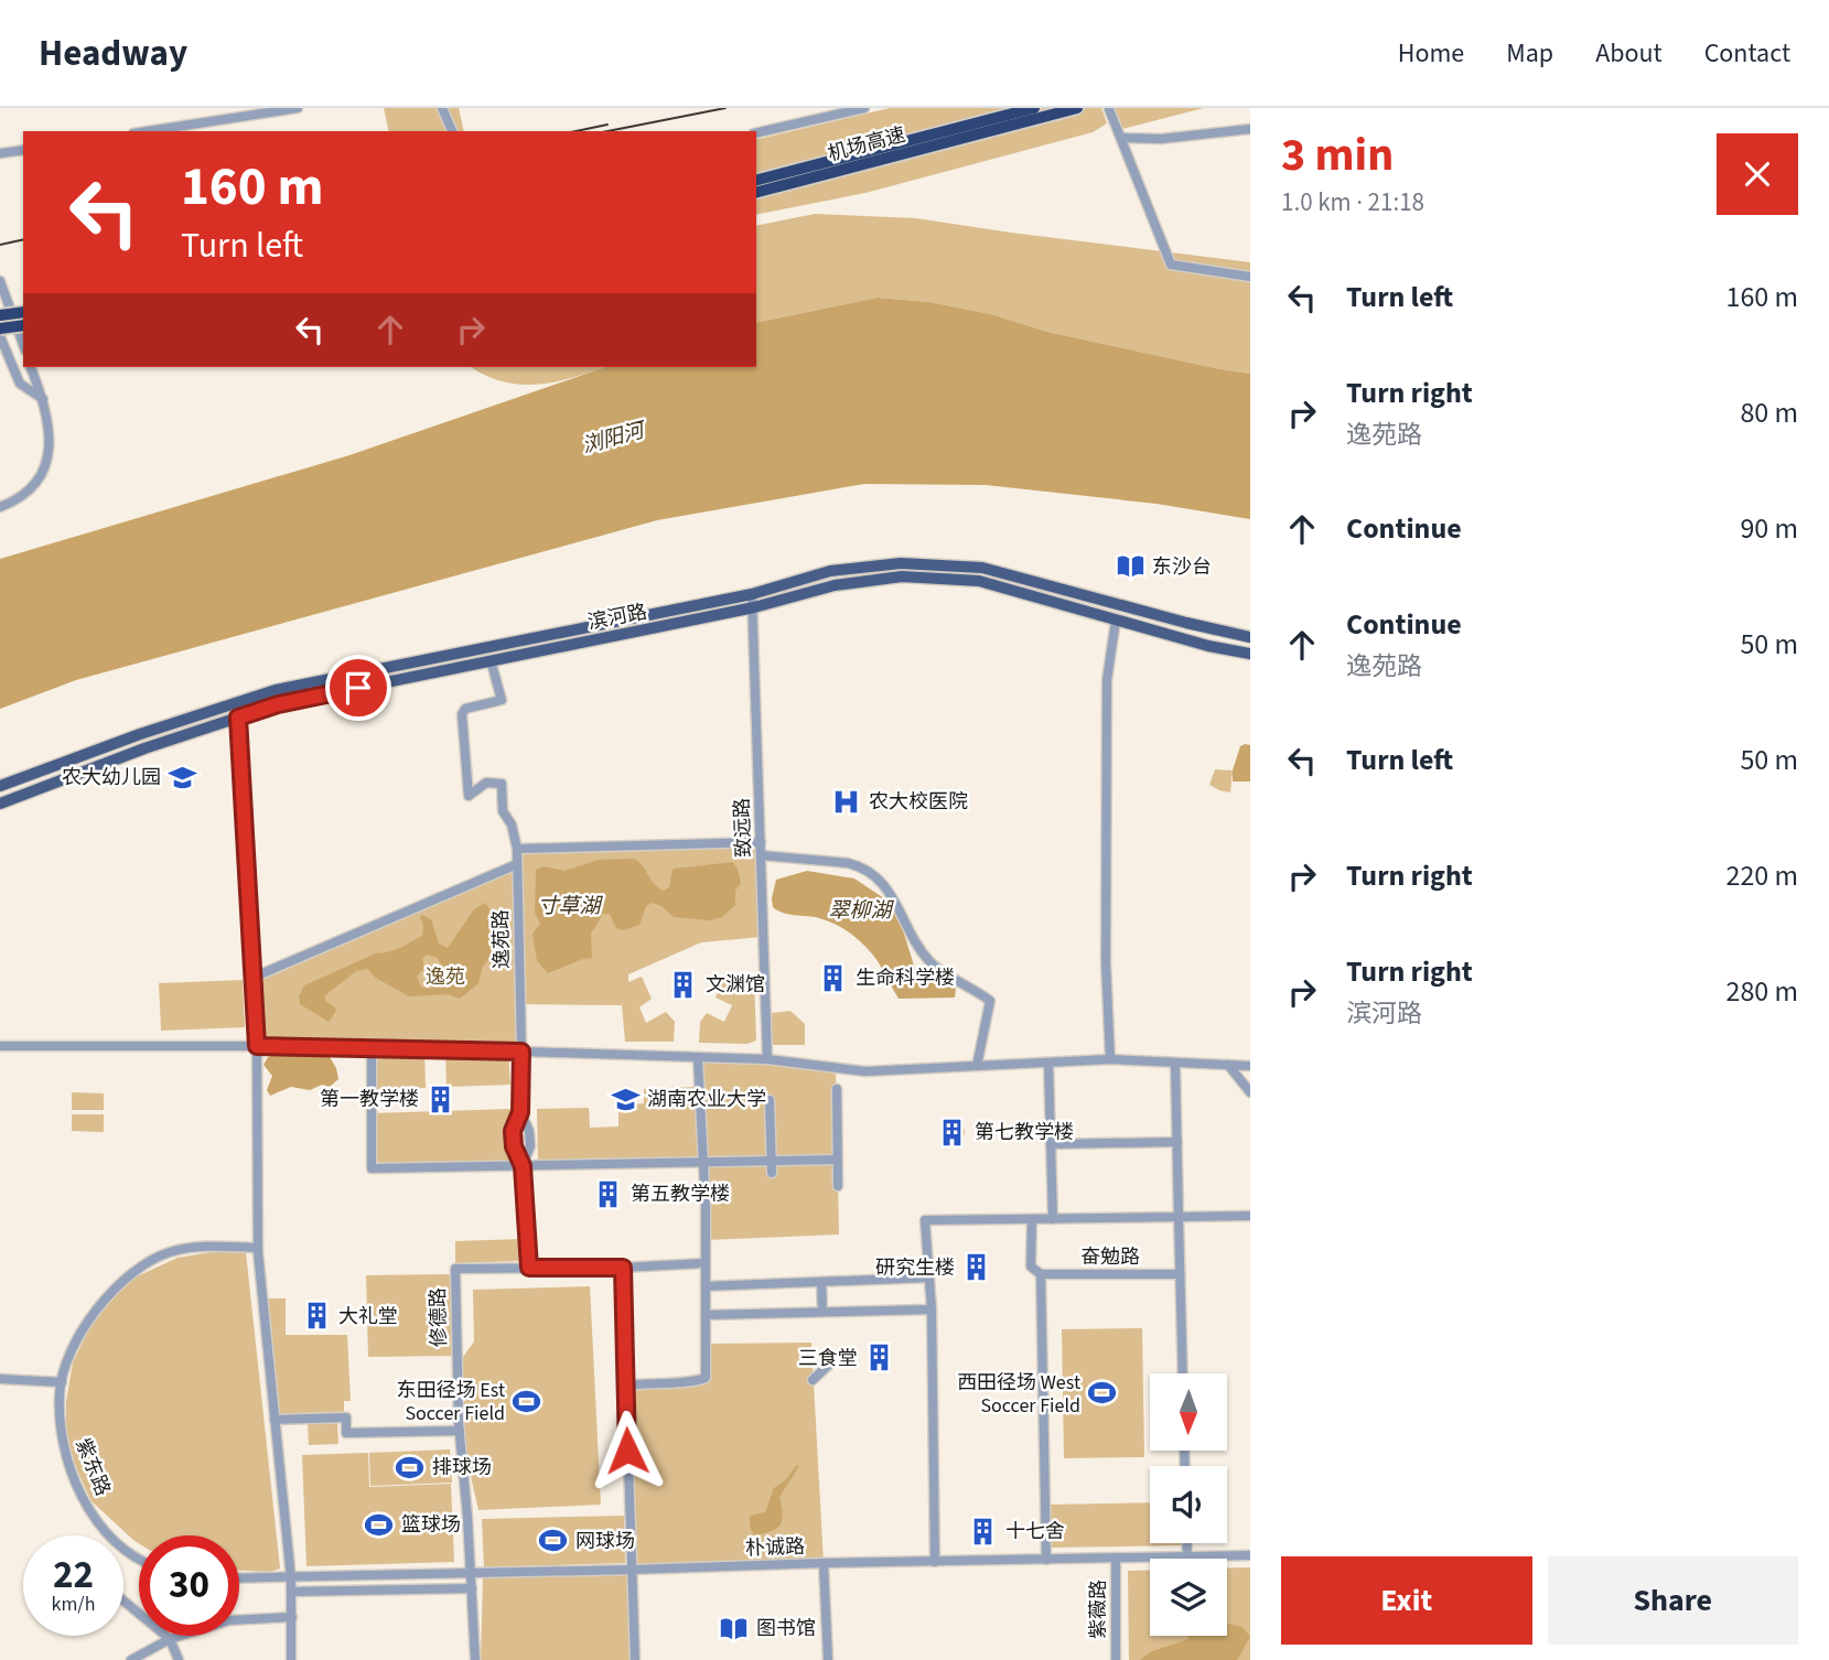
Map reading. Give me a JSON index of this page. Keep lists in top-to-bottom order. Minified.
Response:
{"streets":{"highway":["机场高速"],"main road":["滨河路"],"street":["致远路","逸苑路","奋勉路","修德路","紫东路","朴诚路","紫薇路"]},"crossings":[["滨河路","致远路"],["逸苑路","修德路"],["朴诚路","紫薇路"]],"water":["浏阳河","寸草湖","翠柳湖"],"parks":["逸苑"],"places":{"library":["东沙台","图书馆"],"school or university":["农大幼儿园","湖南农业大学"],"hospital":["农大校医院"],"building":["生命科学楼","文渊馆","第一教学楼","第七教学楼","第五教学楼","研究生楼","大礼堂","三食堂","十七舍"],"sports":["西田径场 West Soccer Field","东田径场 Est Soccer Field","排球场","篮球场","网球场"]},"north":"bottom","page":{"header":"Headway","nav":["Home","Map","About","Contact"],"heading":["3 min","1.0 km · 21:18"],"turn":["160 m","Turn left"],"list":[{"name":"Turn left","value":"160 m"},{"name":"Turn right","note":"逸苑路","value":"80 m"},{"name":"Continue","value":"90 m"},{"name":"Continue","note":"逸苑路","value":"50 m"},{"name":"Turn left","value":"50 m"},{"name":"Turn right","value":"220 m"},{"name":"Turn right","note":"滨河路","value":"280 m"}],"speed":"22 km/h","limit":"30","buttons":["Exit","Share"]}}
